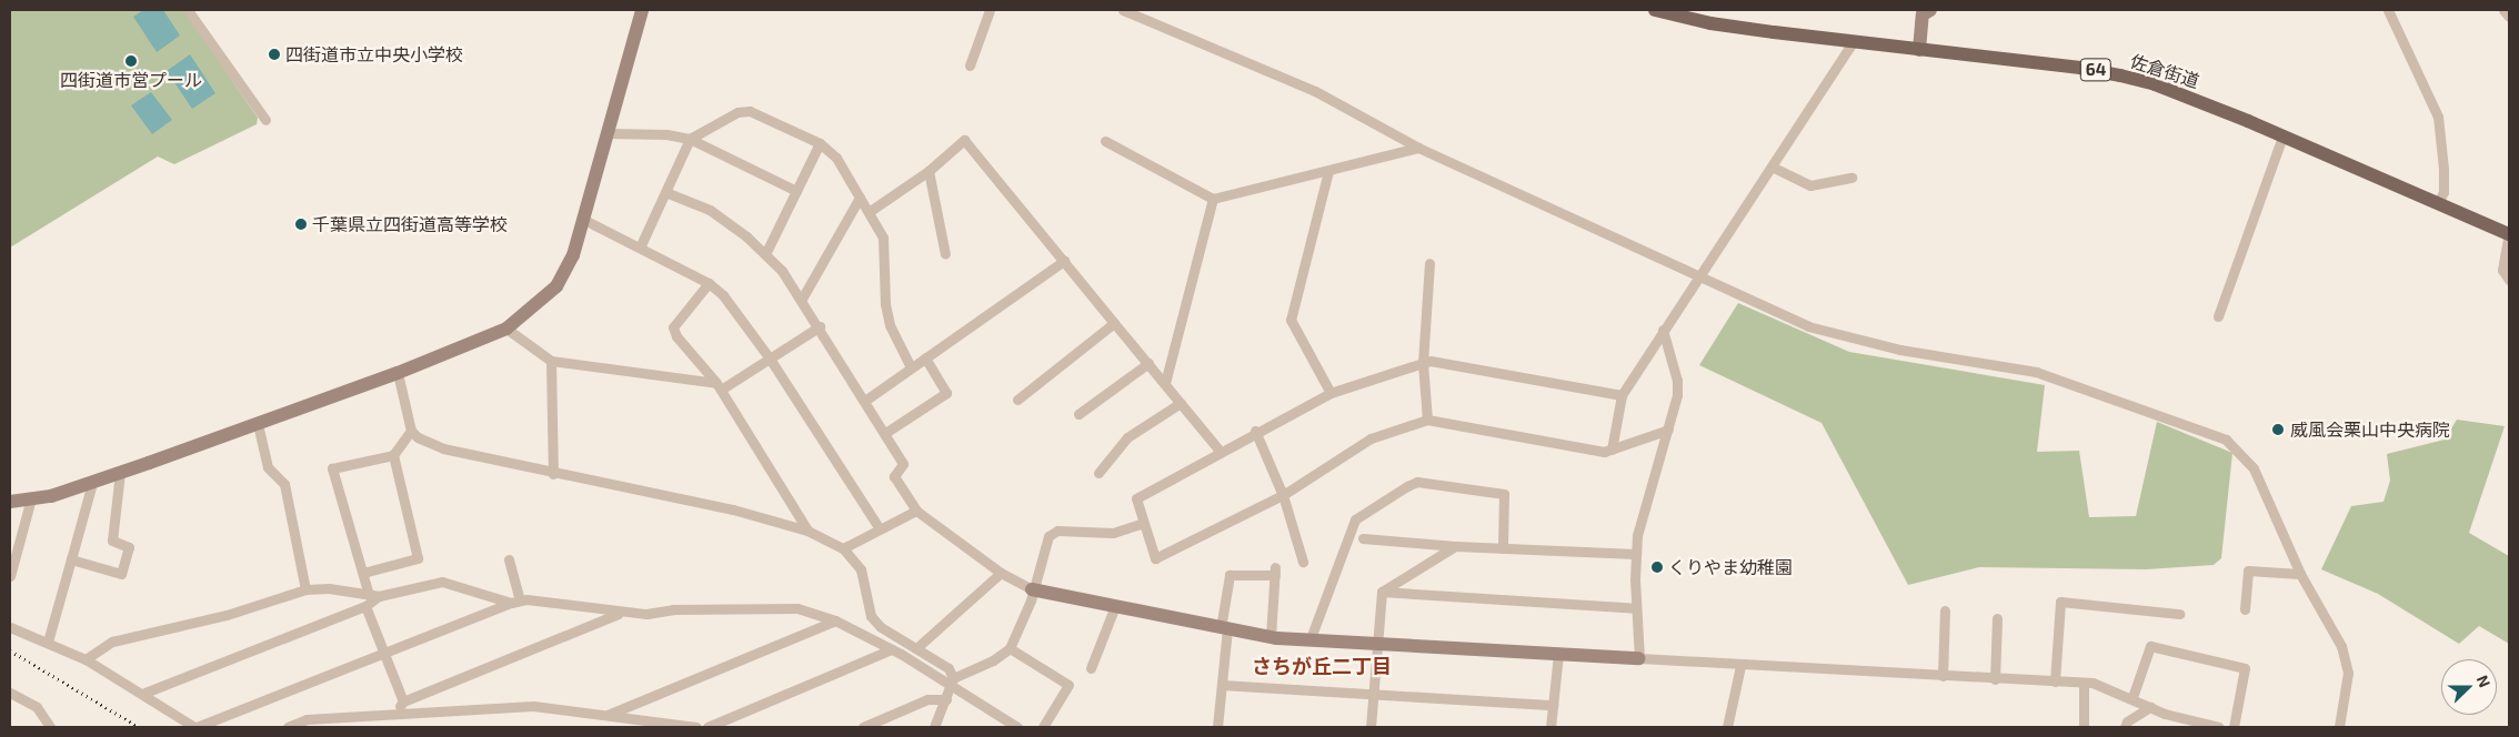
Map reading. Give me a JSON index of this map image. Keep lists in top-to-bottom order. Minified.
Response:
{"streets":{"main road":["64","佐倉街道"]},"districts":["さちが丘二丁目"],"places":["四街道市立中央小学校","四街道市営プール","千葉県立四街道高等学校","威風会栗山中央病院","くりやま幼稚園"],"north":"right"}
